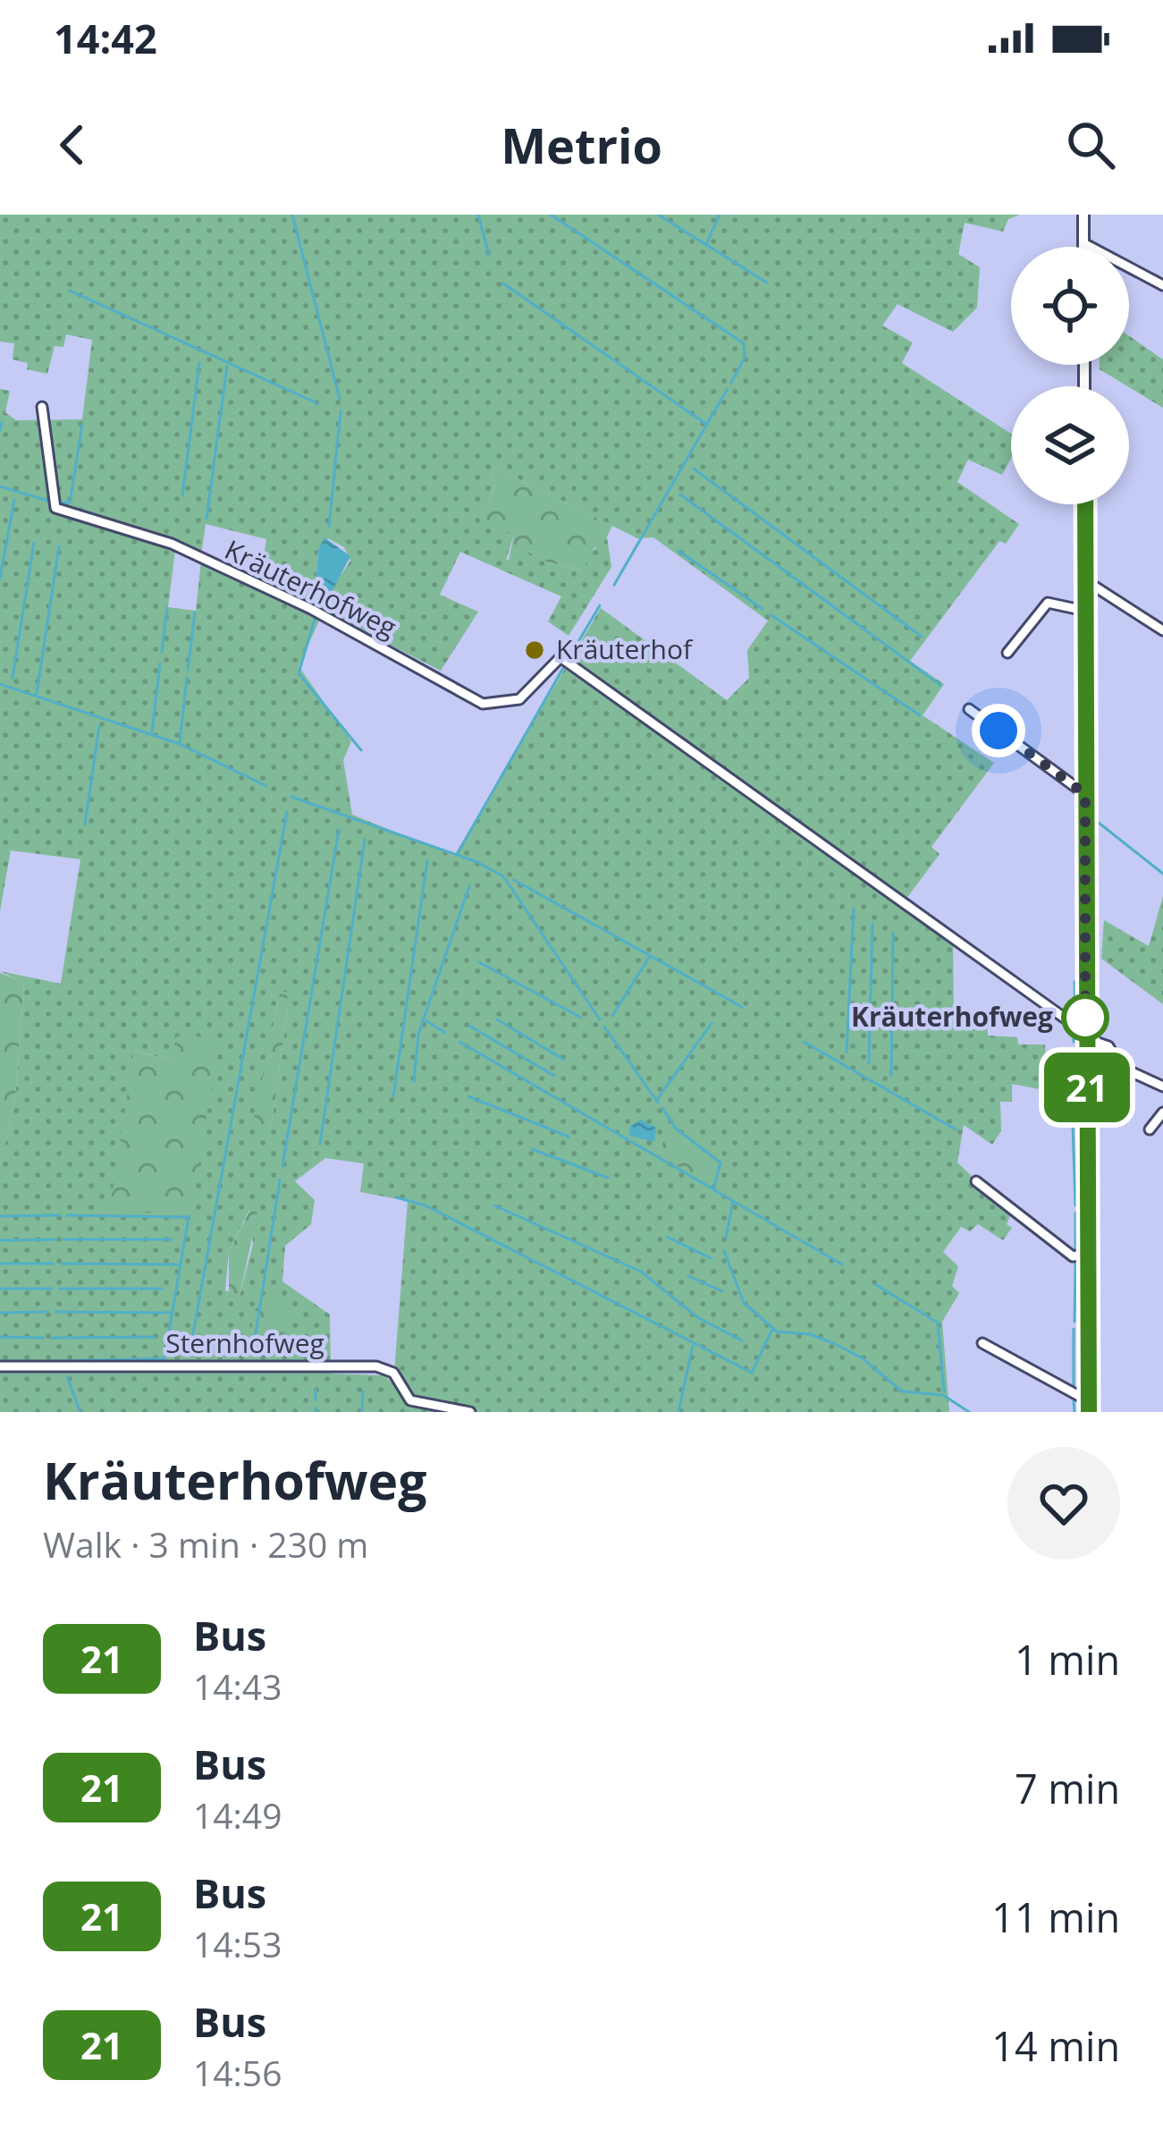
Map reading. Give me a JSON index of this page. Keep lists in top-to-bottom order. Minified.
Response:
{"streets":{"street":["Kräuterhofweg","Sternhofweg"]},"places":["Kräuterhof","Kräuterhofweg"],"lines":["bus line 21"],"page":{"status":"14:42","header":"Metrio","on_map":"21","heading":["Kräuterhofweg","Walk · 3 min · 230 m"],"list":[{"mark":"21","name":"Bus","note":"14:43","value":"1 min"},{"mark":"21","name":"Bus","note":"14:49","value":"7 min"},{"mark":"21","name":"Bus","note":"14:53","value":"11 min"},{"mark":"21","name":"Bus","note":"14:56","value":"14 min"}]}}
